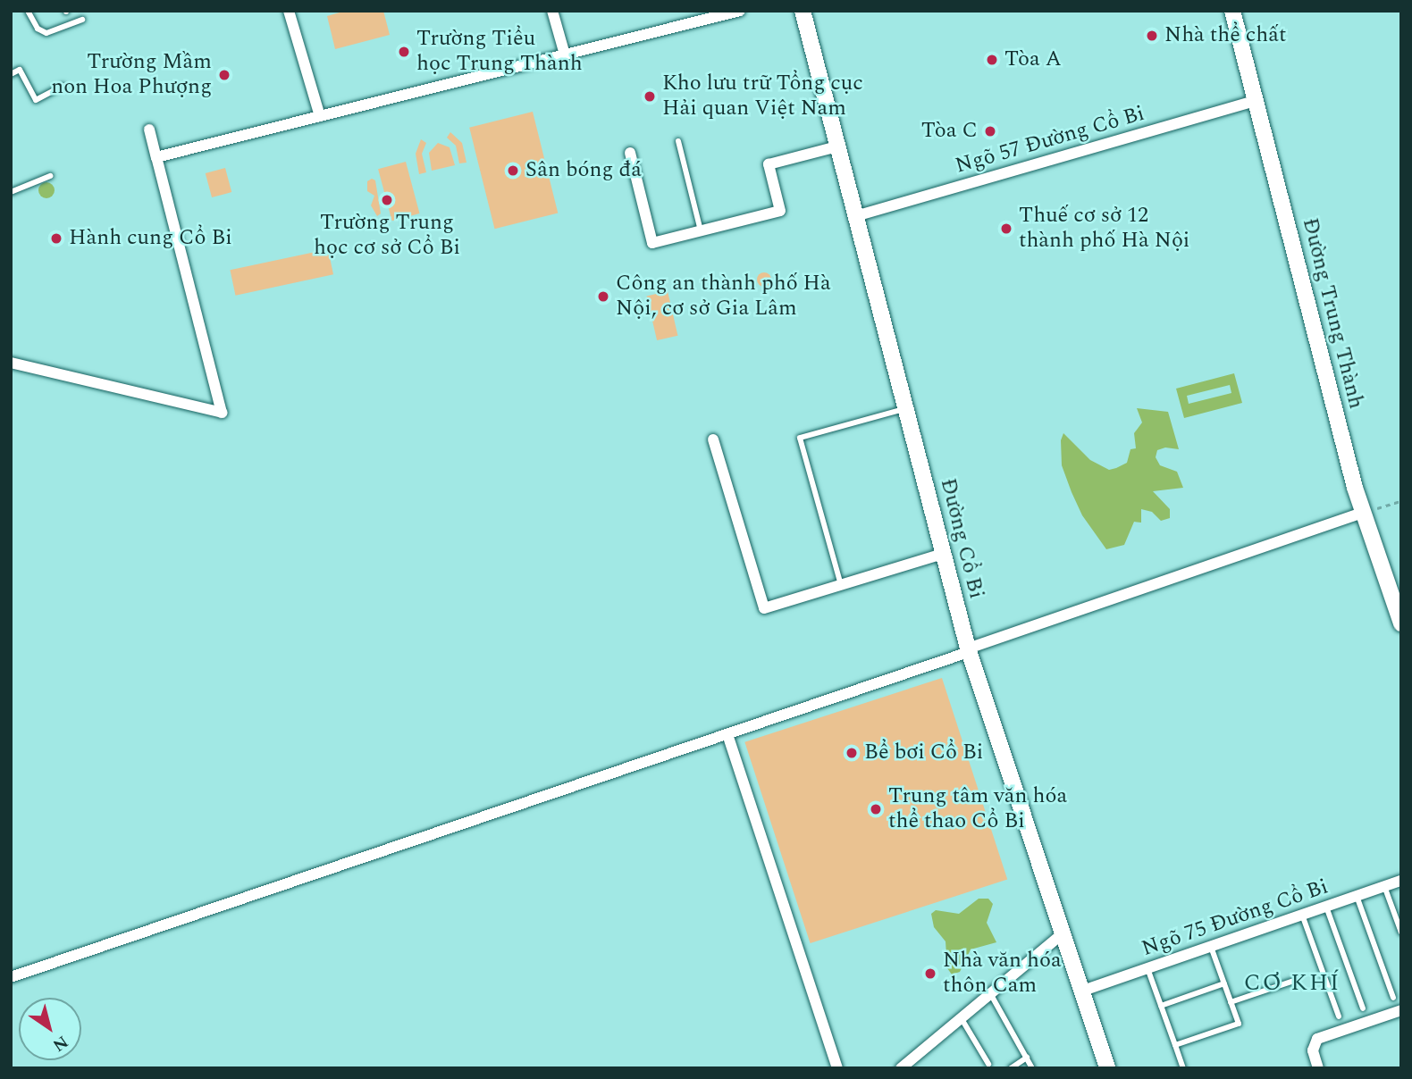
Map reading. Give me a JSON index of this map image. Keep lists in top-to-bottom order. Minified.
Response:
{"streets":{"main road":["Đường Trung Thành","Đường Cổ Bi"],"street":["Ngõ 57 Đường Cổ Bi","Ngõ 75 Đường Cổ Bi"]},"crossings":[["Ngõ 57 Đường Cổ Bi","Đường Trung Thành"],["Ngõ 57 Đường Cổ Bi","Đường Cổ Bi"],["Đường Cổ Bi","Ngõ 75 Đường Cổ Bi"]],"districts":["CƠ KHÍ"],"places":["Nhà thể chất","Trường Tiểu học Trung Thành","Tòa A","Trường Mầm non Hoa Phượng","Kho lưu trữ Tổng cục Hải quan Việt Nam","Tòa C","Sân bóng đá","Trường Trung học cơ sở Cổ Bi","Thuế cơ sở 12 thành phố Hà Nội","Hành cung Cổ Bi","Công an thành phố Hà Nội, cơ sở Gia Lâm","Bể bơi Cổ Bi","Trung tâm văn hóa thể thao Cổ Bi","Nhà văn hóa thôn Cam"],"north":"bottom right"}
